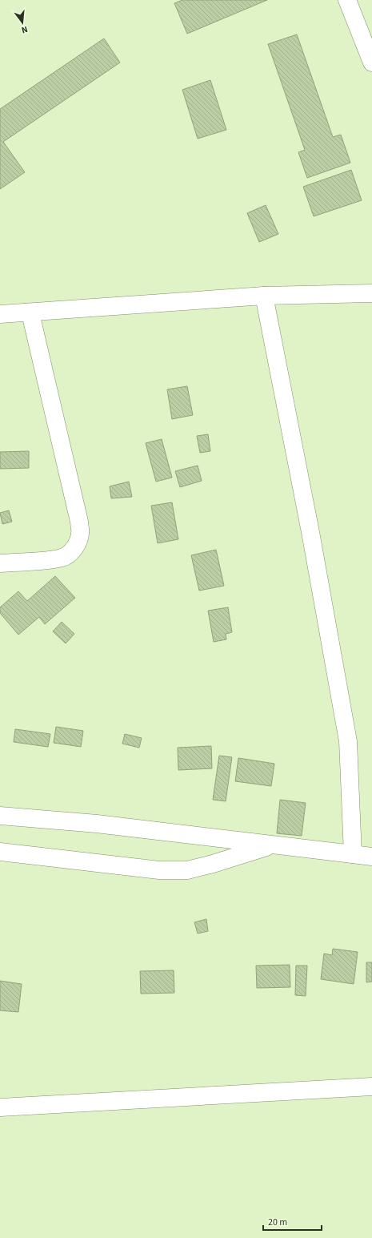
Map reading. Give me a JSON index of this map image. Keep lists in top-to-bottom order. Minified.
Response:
{"scale_bar":"20 m","north":"bottom"}
